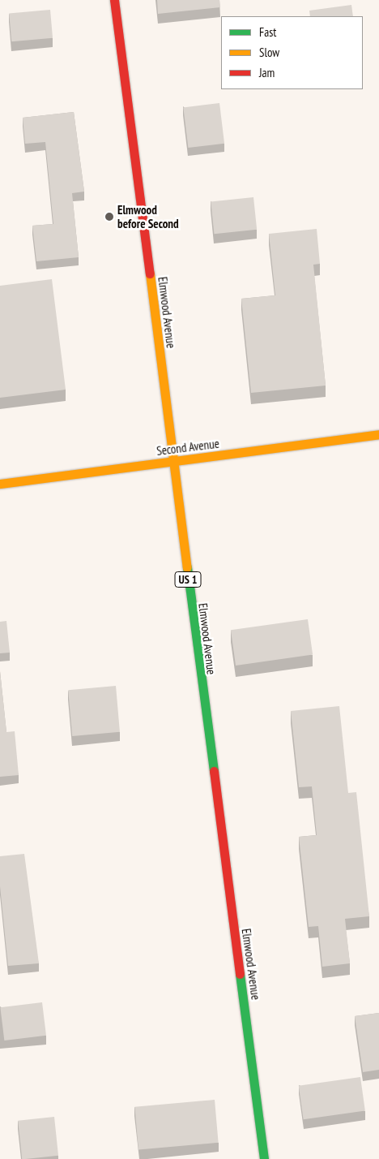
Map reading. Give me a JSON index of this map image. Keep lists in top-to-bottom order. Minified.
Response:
{"streets":{"main road":["Elmwood Avenue","Second Avenue","US 1"]},"crossings":[["Elmwood Avenue","Second Avenue"]],"places":["Elmwood before Second"],"legend":["Fast","Slow","Jam"]}
